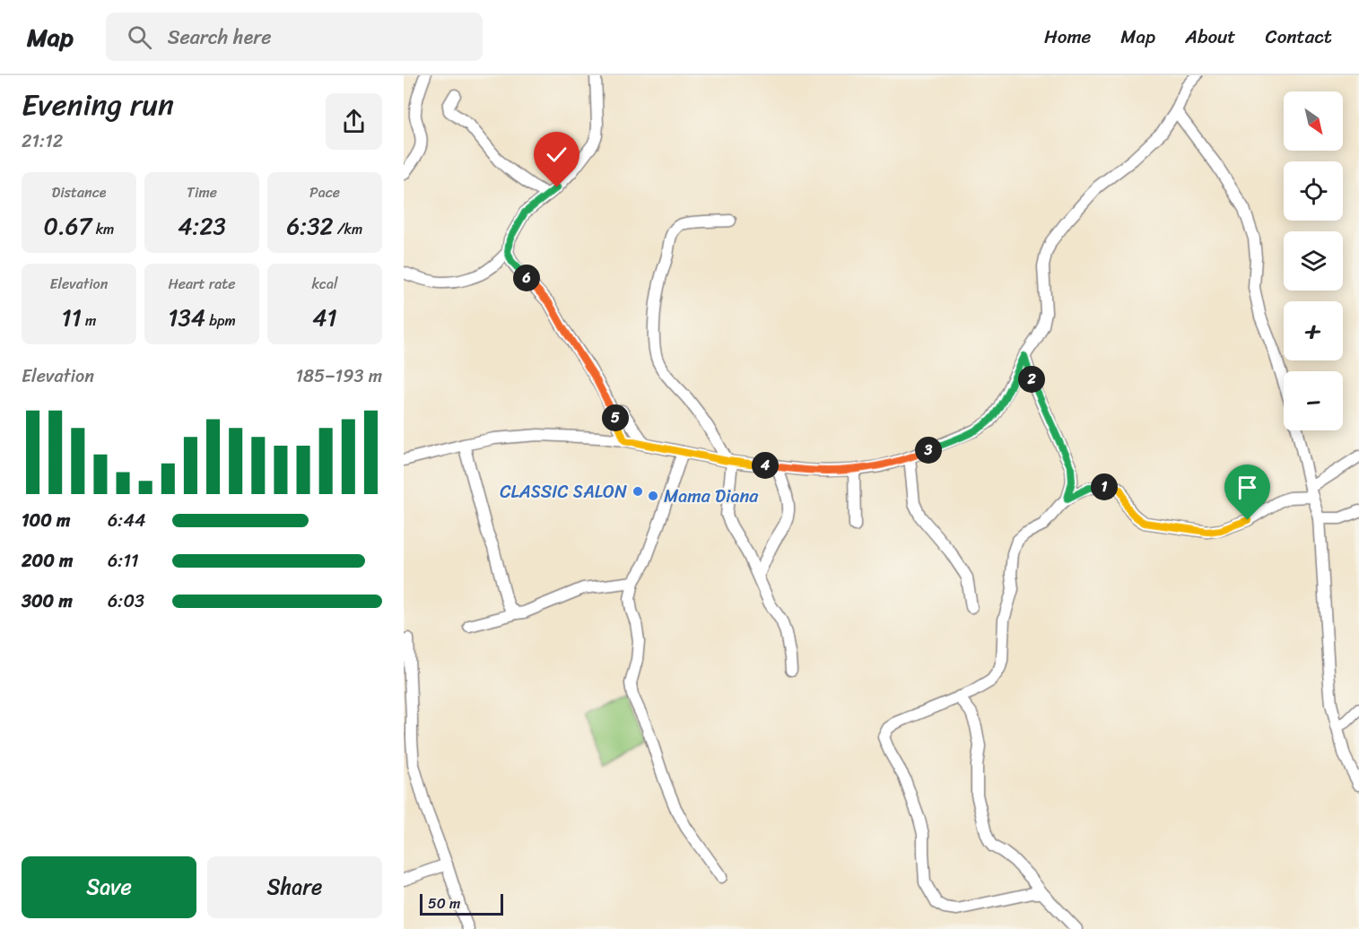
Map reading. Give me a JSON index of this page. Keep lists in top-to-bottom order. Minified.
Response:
{"places":["CLASSIC SALON","Mama Diana"],"scale_bar":"50 m","north":"bottom right","page":{"header":"Map","search":"Search here","nav":["Home","Map","About","Contact"],"heading":["Evening run","21:12"],"map_buttons":["+","−"],"stats":[["Distance","0.67 km"],["Time","4:23"],["Pace","6:32 /km"],["Elevation","11 m"],["Heart rate","134 bpm"],["kcal","41"]],"pins":["6","2","5","3","4","1"],"chart":["Elevation","185–193 m"],"list":[{"name":"100 m","note":"6:44"},{"name":"200 m","note":"6:11"},{"name":"300 m","note":"6:03"}],"buttons":["Save","Share"],"scale":"50 m"}}
